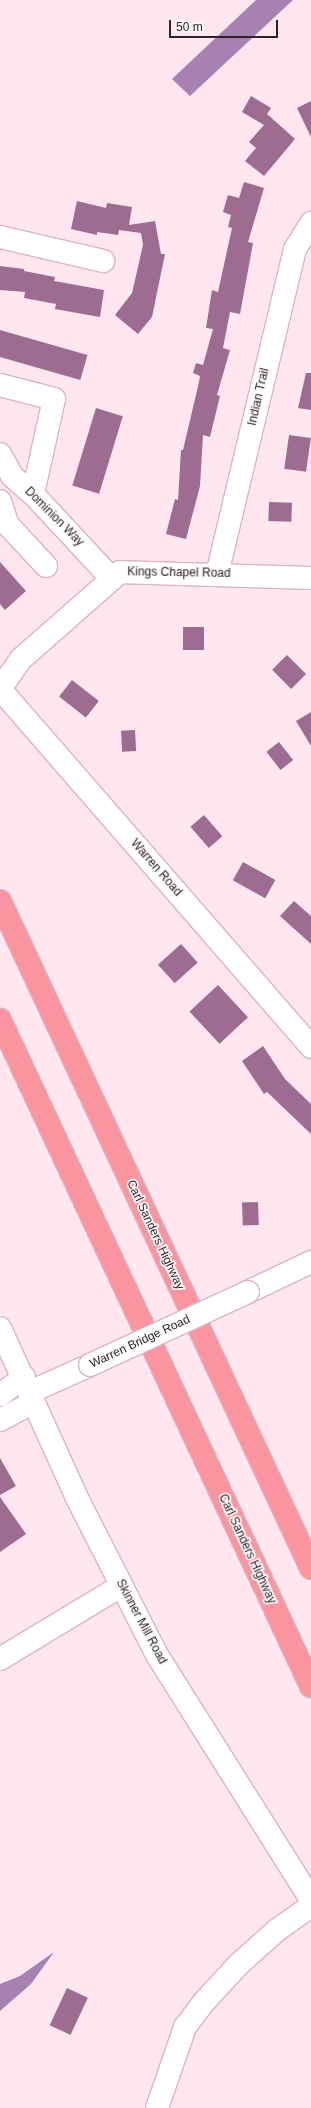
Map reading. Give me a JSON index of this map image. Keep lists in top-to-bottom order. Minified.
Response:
{"streets":{"highway":["Carl Sanders Highway"],"street":["Indian Trail","Dominion Way","Kings Chapel Road","Warren Road","Warren Bridge Road","Skinner Mill Road"]},"crossings":[["Indian Trail","Kings Chapel Road"],["Dominion Way","Kings Chapel Road"],["Kings Chapel Road","Warren Road"],["Warren Bridge Road","Skinner Mill Road"]],"scale_bar":"50 m"}
